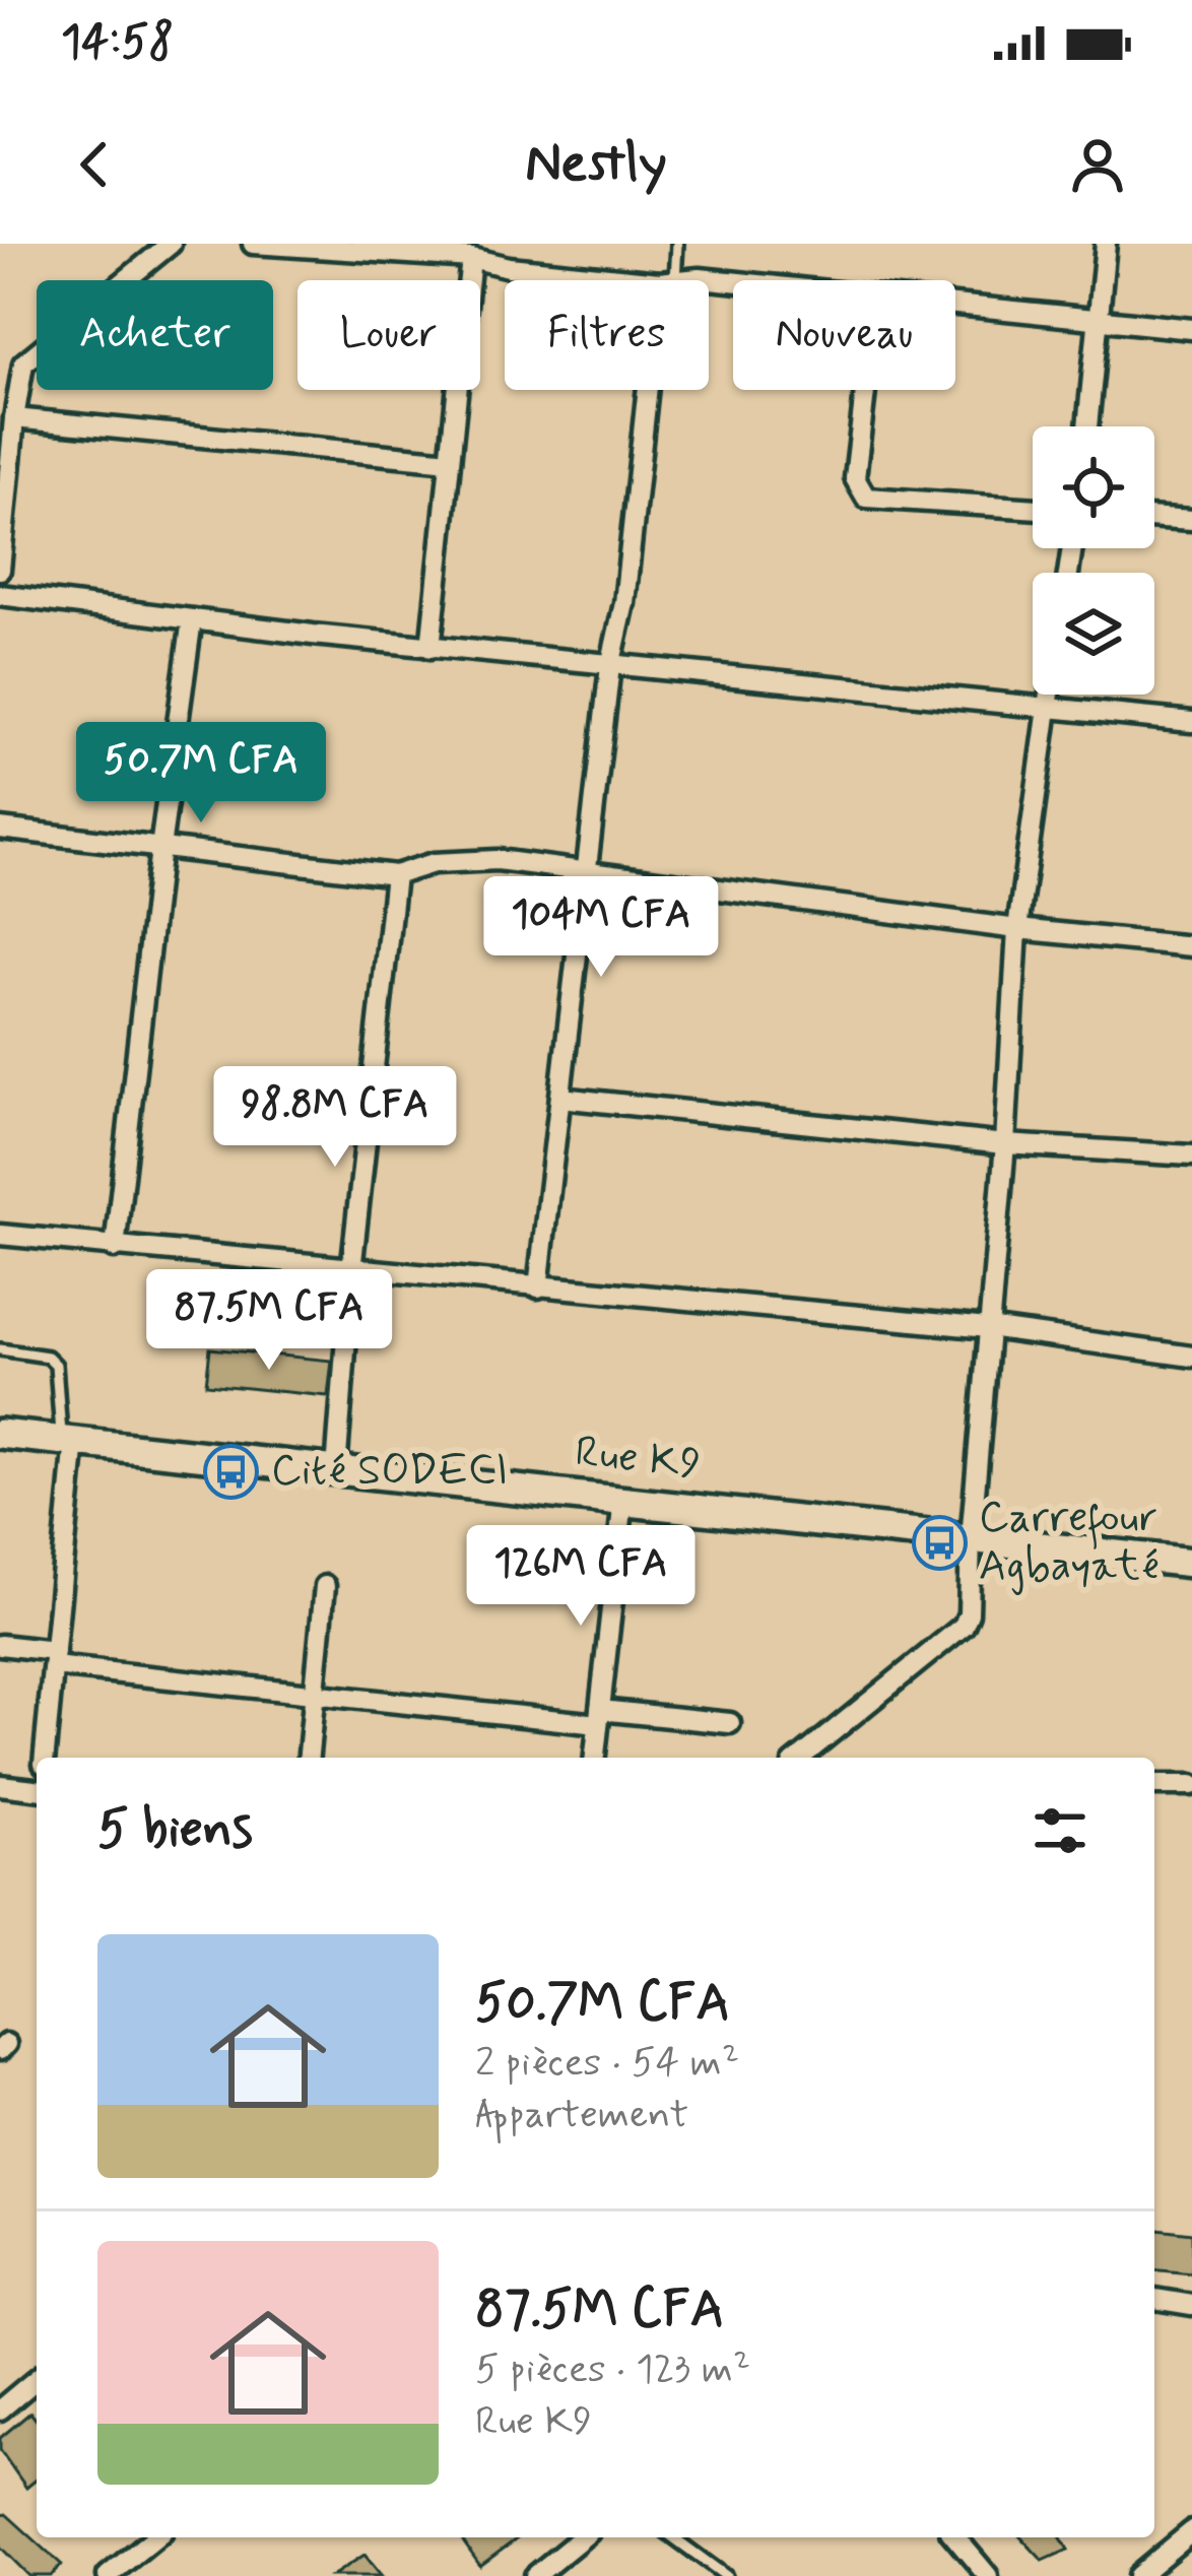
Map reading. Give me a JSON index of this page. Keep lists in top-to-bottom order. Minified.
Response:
{"streets":{"street":["Rue K9"]},"places":{"bus stop":["Cité SODECI","Carrefour Agbayaté"]},"page":{"status":"14:58","header":"Nestly","chip":["Acheter","Louer","Filtres","Nouveau"],"price":["50.7M CFA","104M CFA","98.8M CFA","87.5M CFA","126M CFA"],"heading":"5 biens","list":[{"name":"50.7M CFA","note":"2 pièces · 54 m² · Appartement"},{"name":"87.5M CFA","note":"5 pièces · 123 m² · Rue K9"}]}}
